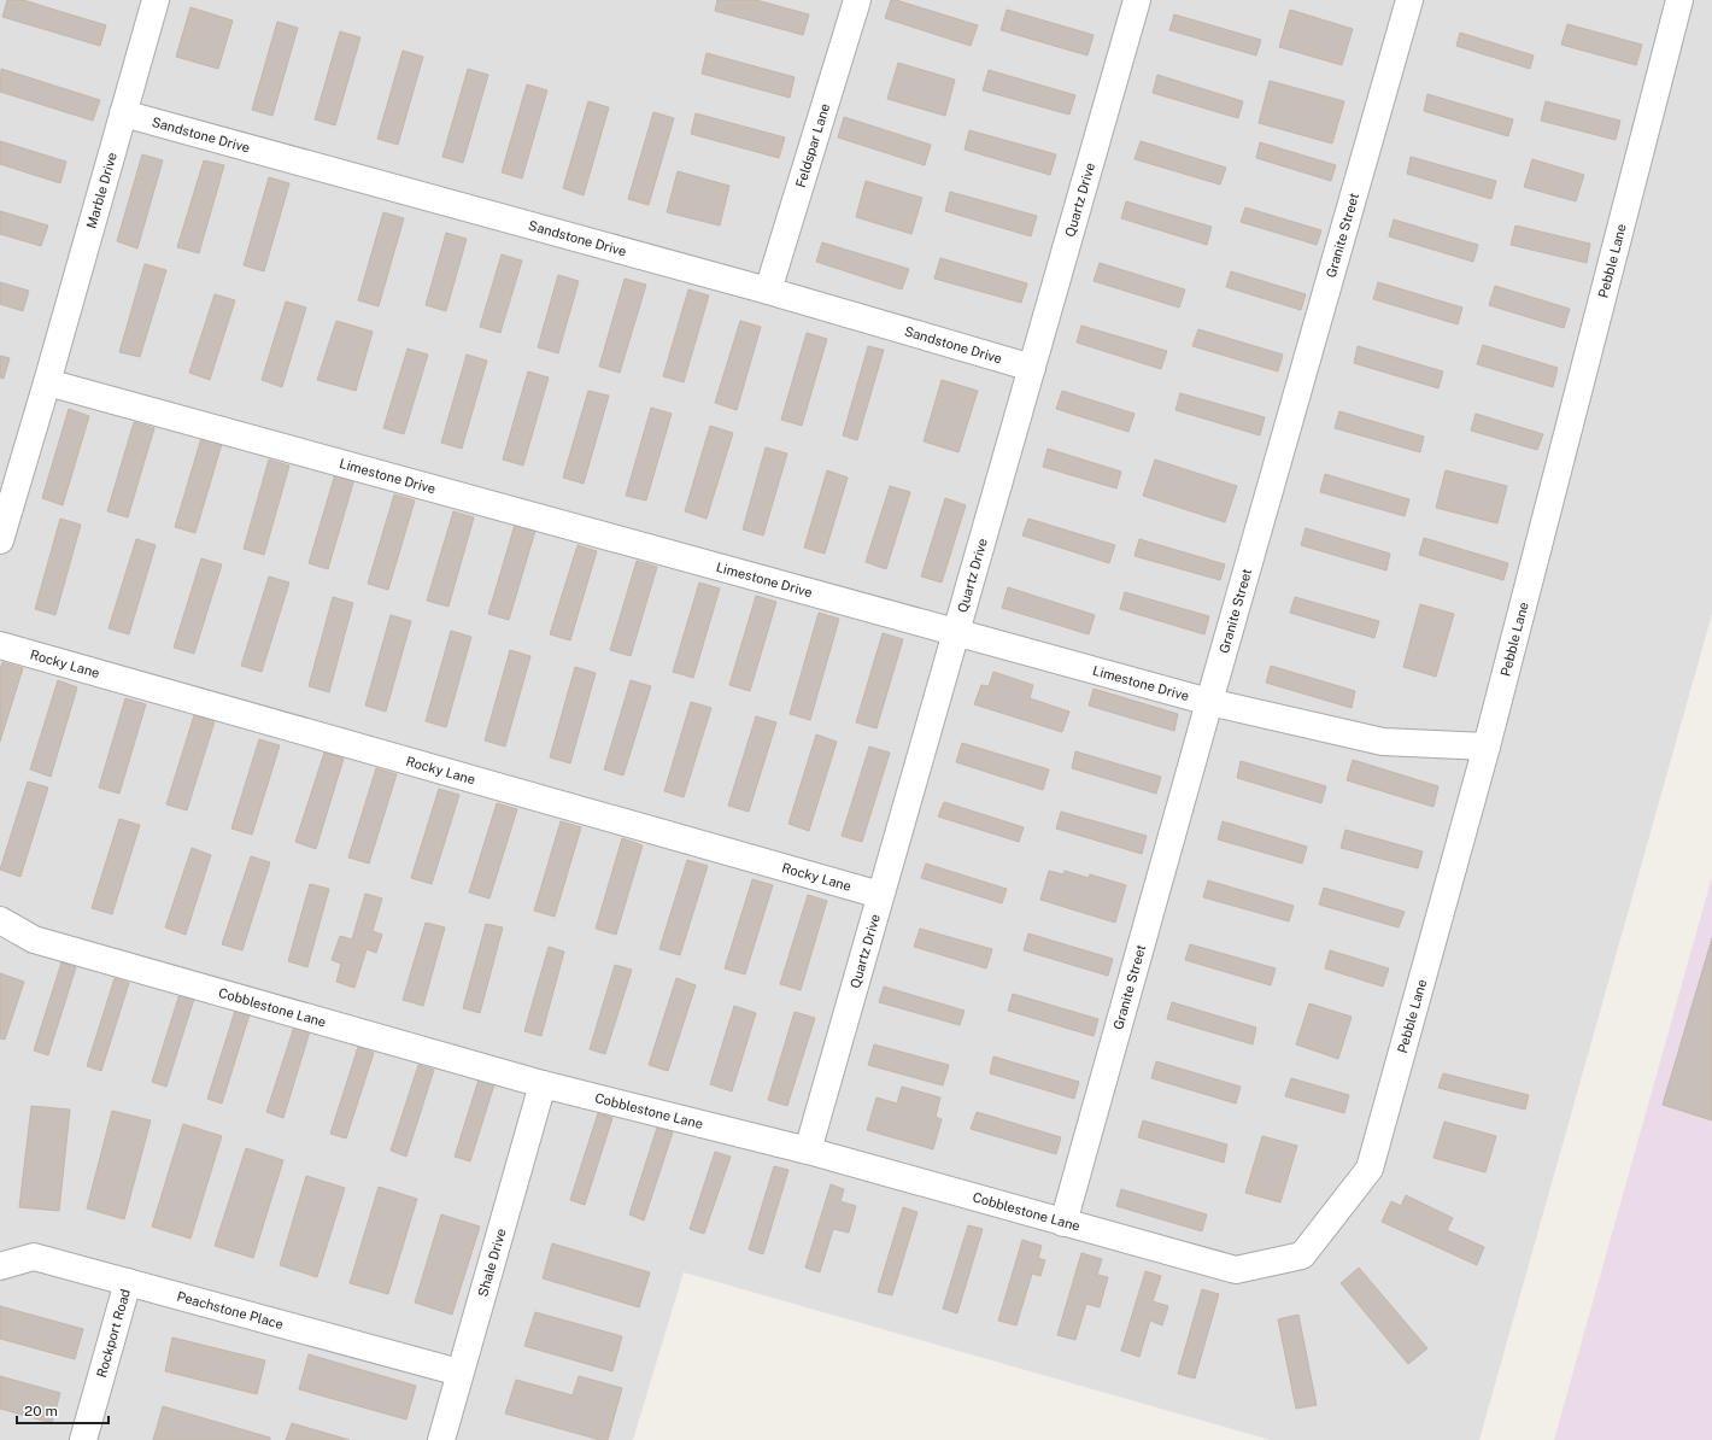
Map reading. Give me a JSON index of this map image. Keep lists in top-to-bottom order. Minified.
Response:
{"streets":{"street":["Sandstone Drive","Feldspar Lane","Marble Drive","Quartz Drive","Granite Street","Pebble Lane","Limestone Drive","Rocky Lane","Cobblestone Lane","Shale Drive","Peachstone Place","Rockport Road"]},"crossings":[["Sandstone Drive","Feldspar Lane"],["Sandstone Drive","Marble Drive"],["Sandstone Drive","Quartz Drive"],["Marble Drive","Limestone Drive"],["Quartz Drive","Limestone Drive"],["Quartz Drive","Rocky Lane"],["Quartz Drive","Cobblestone Lane"],["Granite Street","Limestone Drive"],["Granite Street","Cobblestone Lane"],["Pebble Lane","Limestone Drive"],["Pebble Lane","Cobblestone Lane"],["Cobblestone Lane","Shale Drive"],["Shale Drive","Peachstone Place"],["Peachstone Place","Rockport Road"]],"scale_bar":"20 m"}
